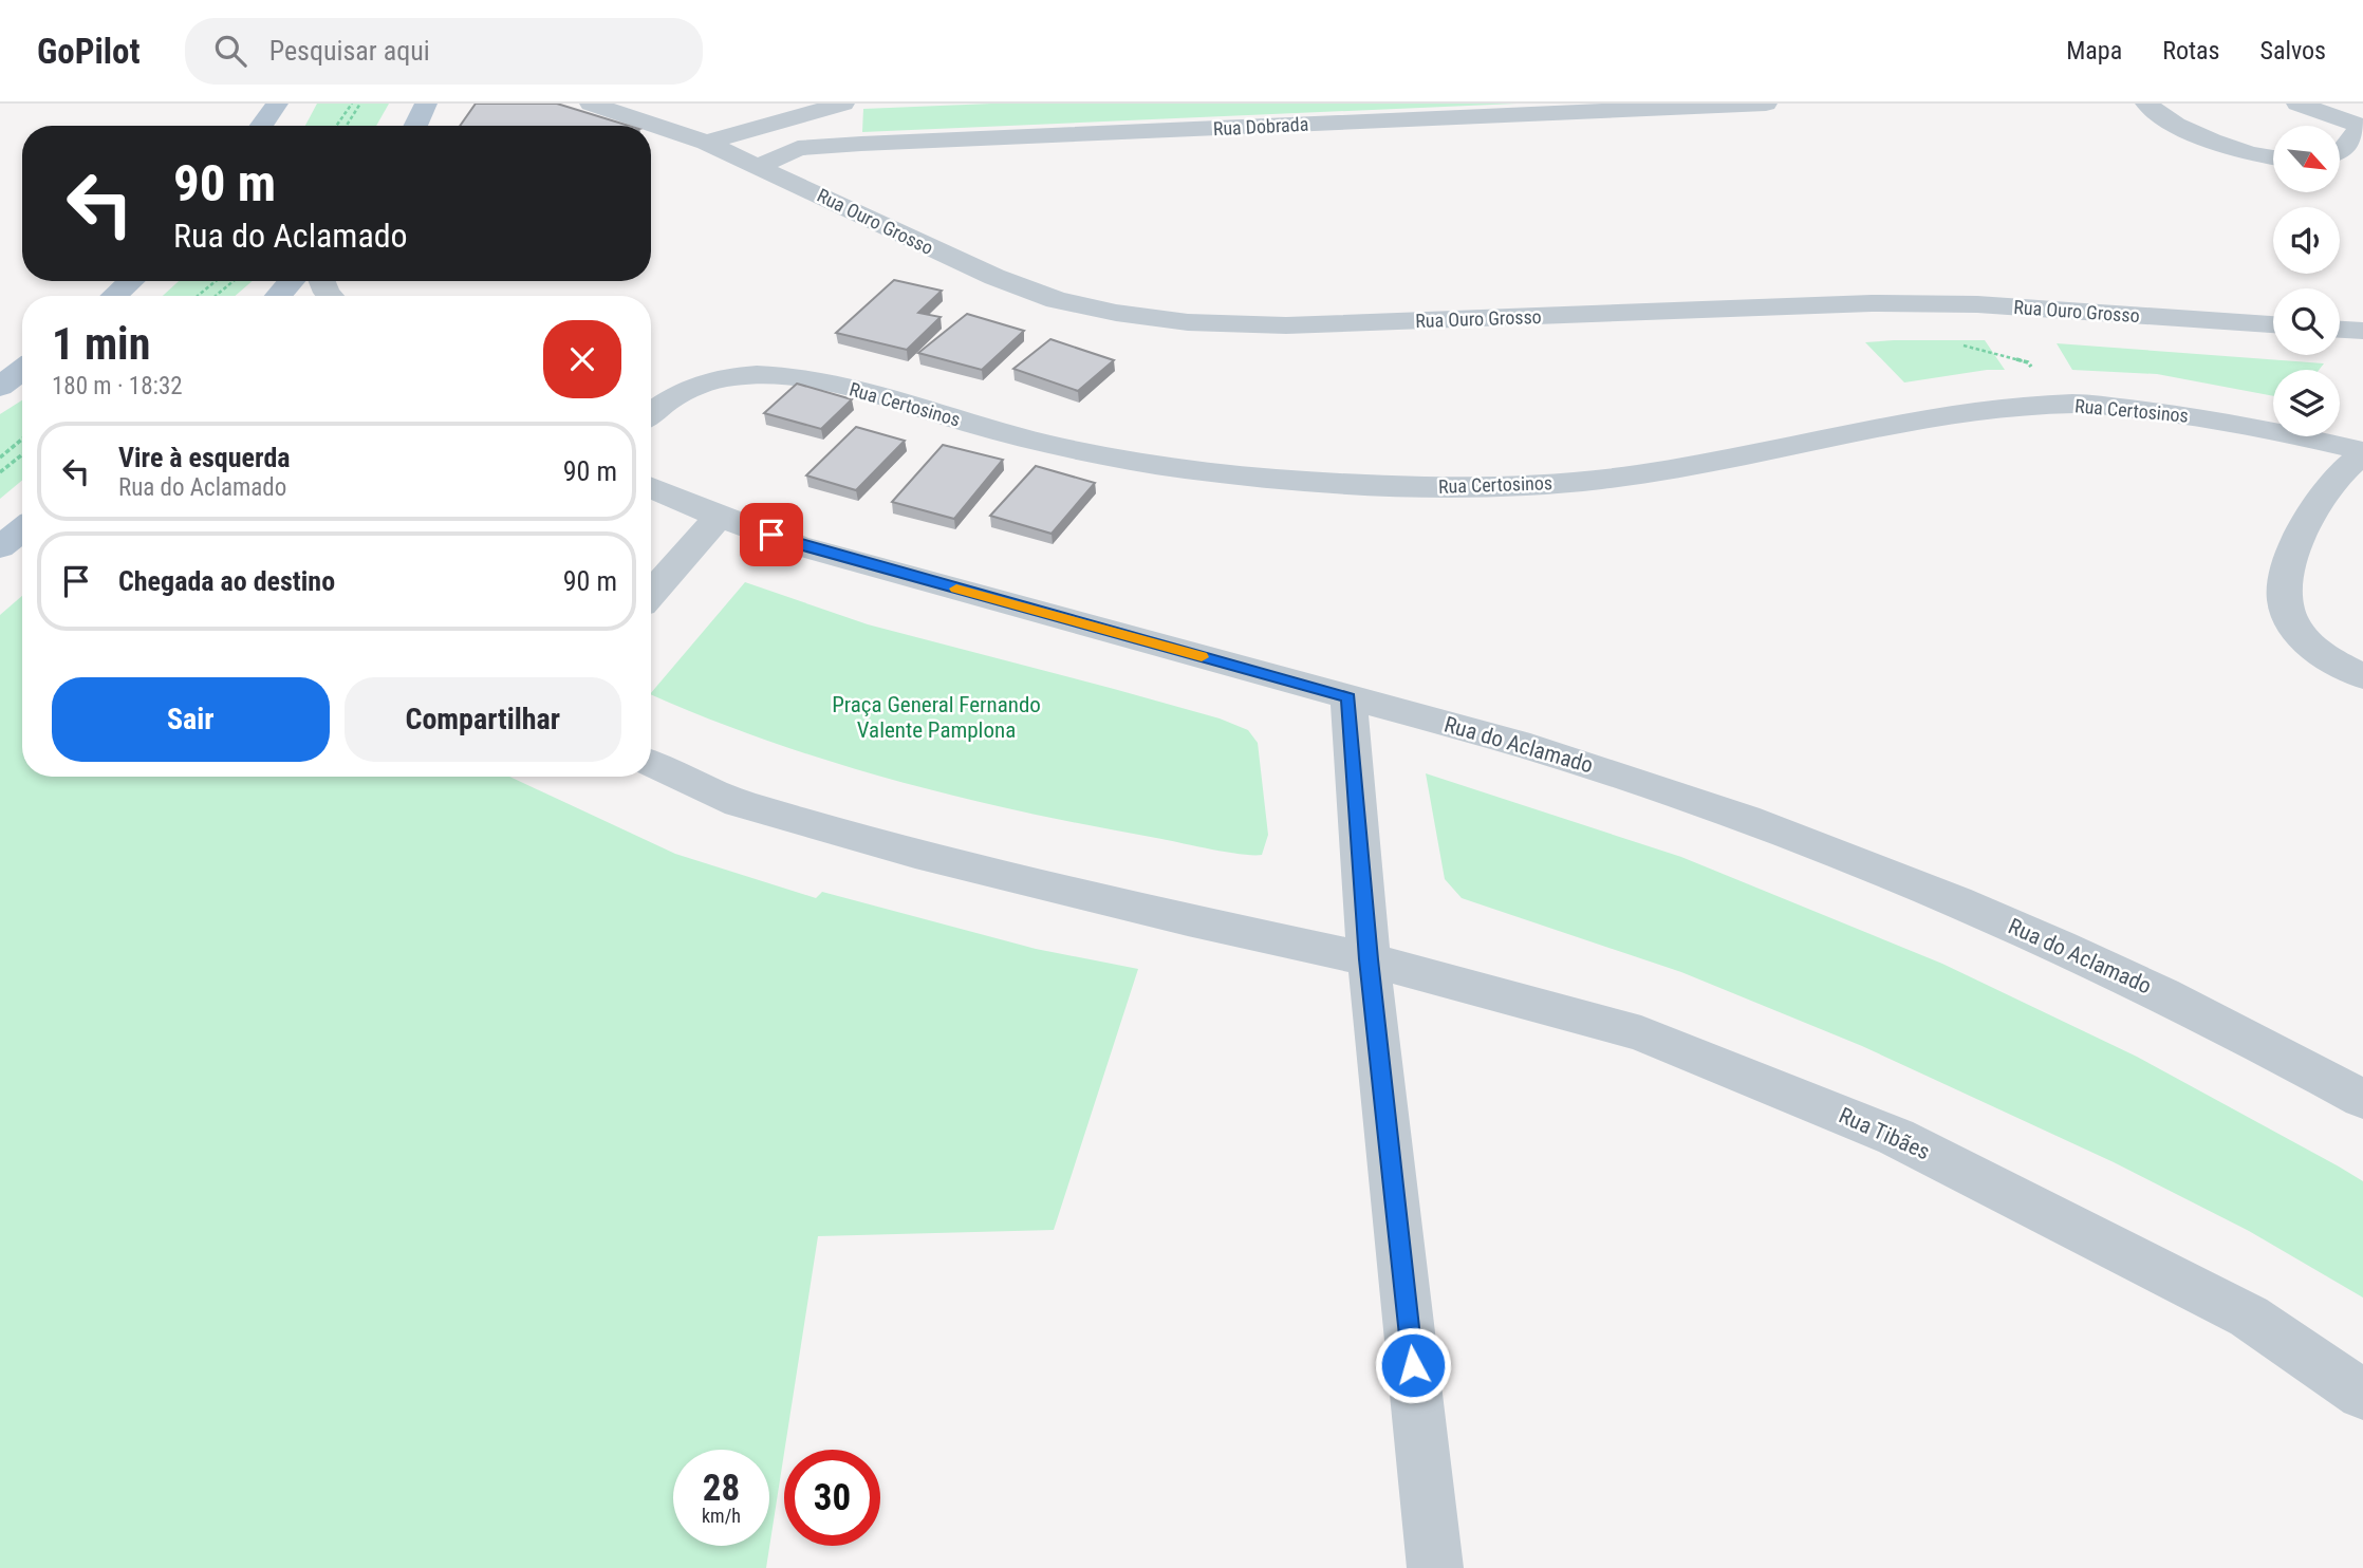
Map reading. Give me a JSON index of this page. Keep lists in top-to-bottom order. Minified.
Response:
{"streets":{"street":["Rua Dobrada","Rua Ouro Grosso","Rua Certosinos","Rua do Aclamado","Rua Tibães"]},"crossings":[["Rua Dobrada","Rua Ouro Grosso"]],"parks":["Praça General Fernando Valente Pamplona"],"north":"bottom right","page":{"header":"GoPilot","search":"Pesquisar aqui","nav":["Mapa","Rotas","Salvos"],"turn":["90 m","Rua do Aclamado"],"heading":["1 min","180 m · 18:32"],"list":[{"name":"Vire à esquerda","note":"Rua do Aclamado","value":"90 m"},{"name":"Chegada ao destino","value":"90 m"}],"buttons":["Sair","Compartilhar"],"speed":"28 km/h","limit":"30"}}
